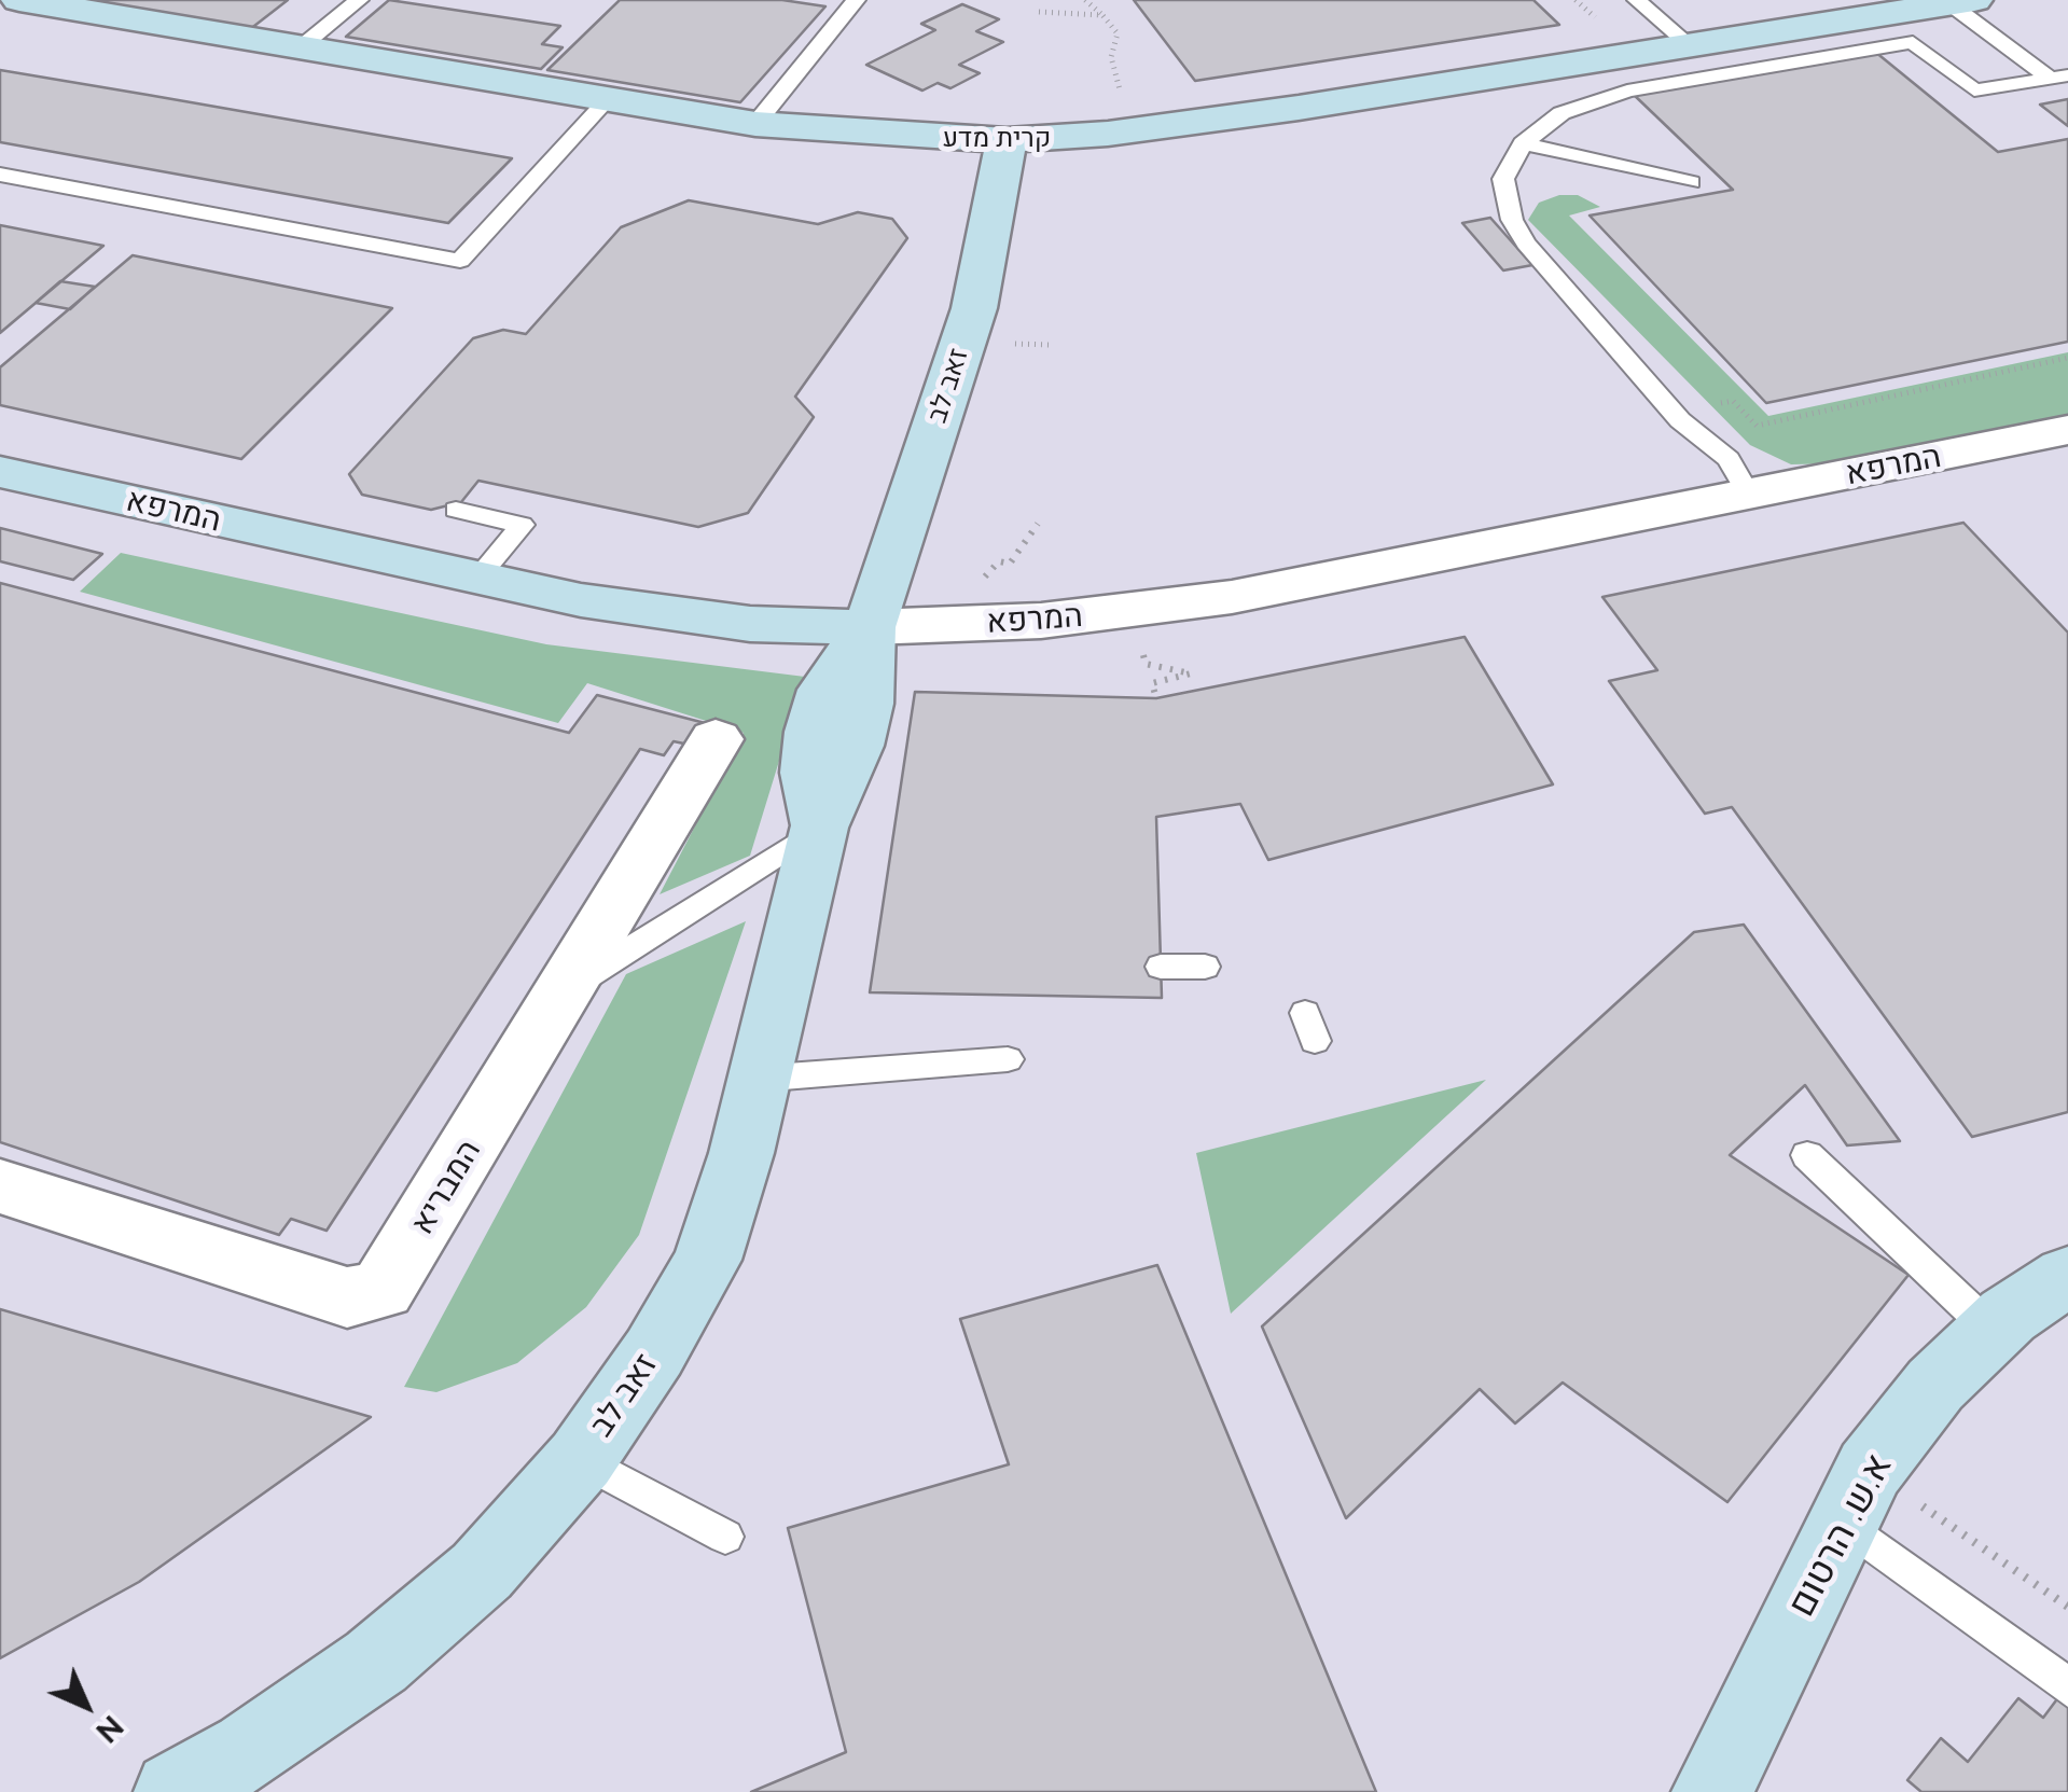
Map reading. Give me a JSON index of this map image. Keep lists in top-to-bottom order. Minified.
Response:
{"streets":{"street":["קרית מדע","זאב לב","המרפא","המבריא","א.ש. הרטום"]},"crossings":[["קרית מדע","זאב לב"],["זאב לב","המרפא"]],"north":"bottom right"}
